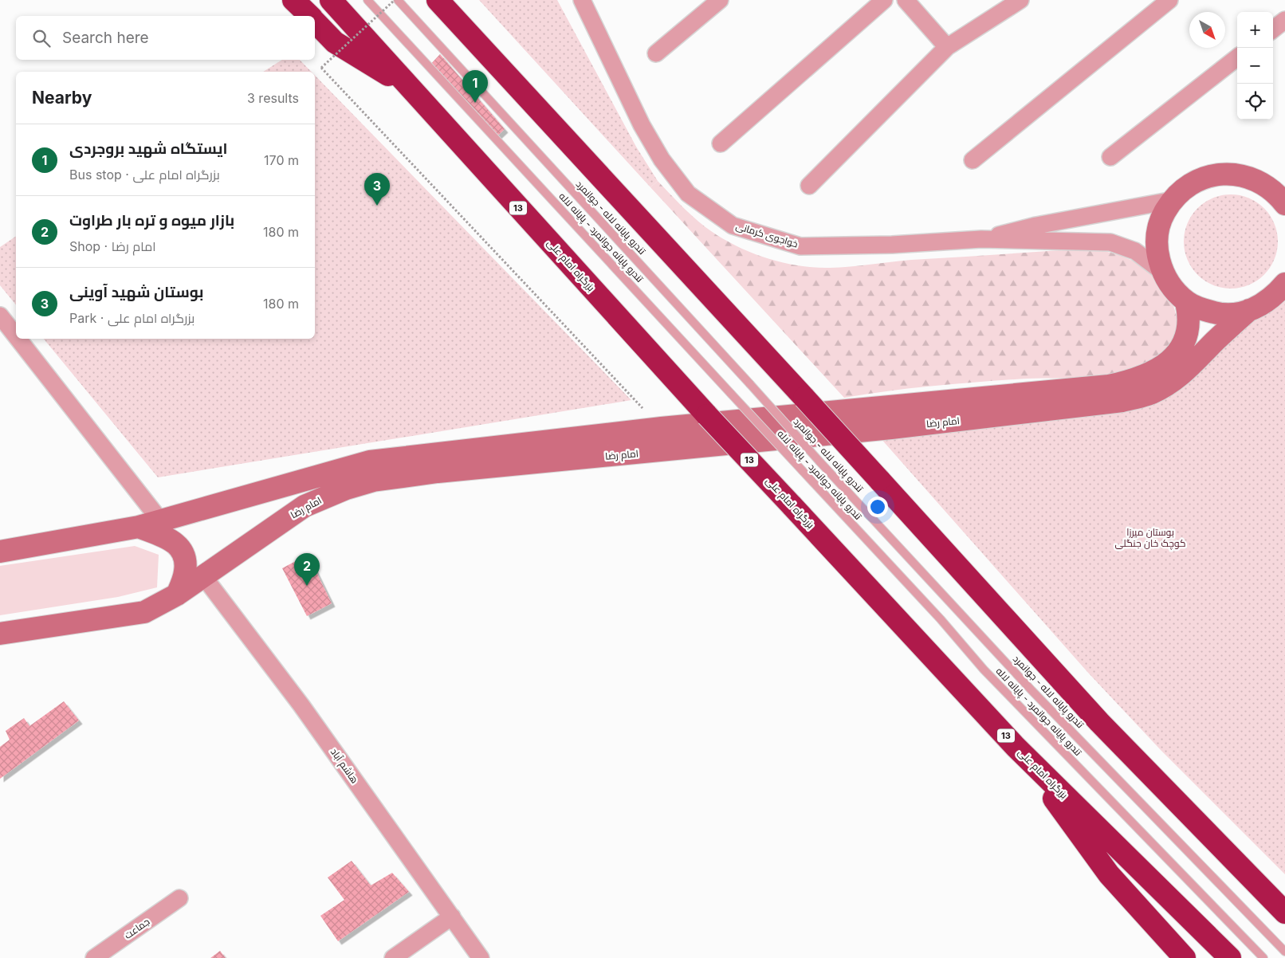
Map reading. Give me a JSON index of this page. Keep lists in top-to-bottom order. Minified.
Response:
{"streets":{"highway":["13","بزرگراه امام علی"],"main road":["امام رضا"],"street":["خواجوی کرمانی","هاشم آباد","جماعت"],"lane":["تندرو پایانه لاله - جوانمرد","تندرو پایانه جوانمرد - پایانه لاله"]},"crossings":[["امام رضا","هاشم آباد"]],"parks":["بوستان میرزا کوچک خان جنگلی"],"north":"bottom right","page":{"map_buttons":["+","−"],"search":"Search here","pins":["1","3","2"],"heading":["Nearby","3 results"],"list":[{"mark":"1","name":"ایستگاه شهید بروجردی","note":"Bus stop · بزرگراه امام علی","value":"170 m"},{"mark":"2","name":"بازار میوه و تره‌ بار طراوت","note":"Shop · امام رضا","value":"180 m"},{"mark":"3","name":"بوستان شهید آوینی","note":"Park · بزرگراه امام علی","value":"180 m"}]}}
